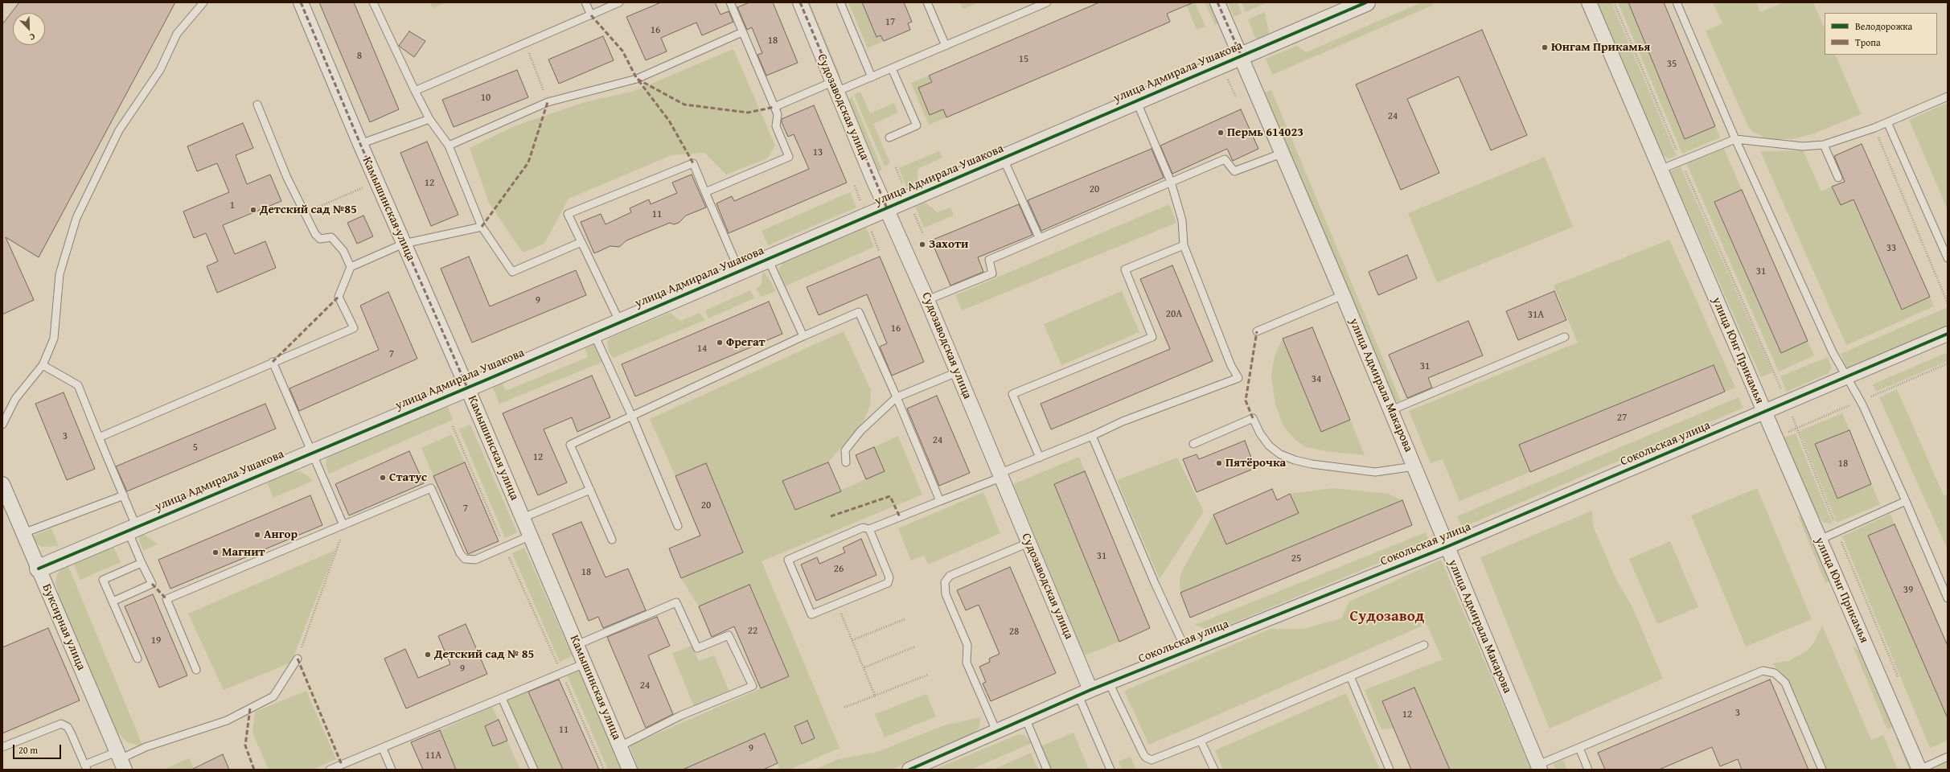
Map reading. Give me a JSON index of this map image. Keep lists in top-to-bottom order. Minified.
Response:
{"streets":{"street":["улица Адмирала Ушакова","Судозаводская улица","Камышинская улица","улица Юнг Прикамья","улица Адмирала Макарова","Сокольская улица","Буксирная улица"]},"crossings":[["улица Адмирала Ушакова","Судозаводская улица"],["улица Адмирала Ушакова","Камышинская улица"],["улица Адмирала Ушакова","улица Адмирала Макарова"],["улица Адмирала Ушакова","Буксирная улица"],["Судозаводская улица","Сокольская улица"],["улица Юнг Прикамья","Сокольская улица"],["улица Адмирала Макарова","Сокольская улица"]],"districts":["Судозавод"],"places":["Юнгам Прикамья","Пермь 614023","Детский сад №85","Захоти","Фрегат","Пятёрочка","Статус","Ангор","Магнит","Детский сад № 85"],"house_numbers":["17","16","18","8","15","35","10","24","13","12","20","1","11","33","31","9","20А","31А","16","14","7","31","34","27","3","24","5","12","18","20","7","31","25","26","18","39","22","28","19","9","24","3","12","11","9","11А"],"legend":["Велодорожка","Тропа"],"scale_bar":"20 m","north":"bottom right"}
